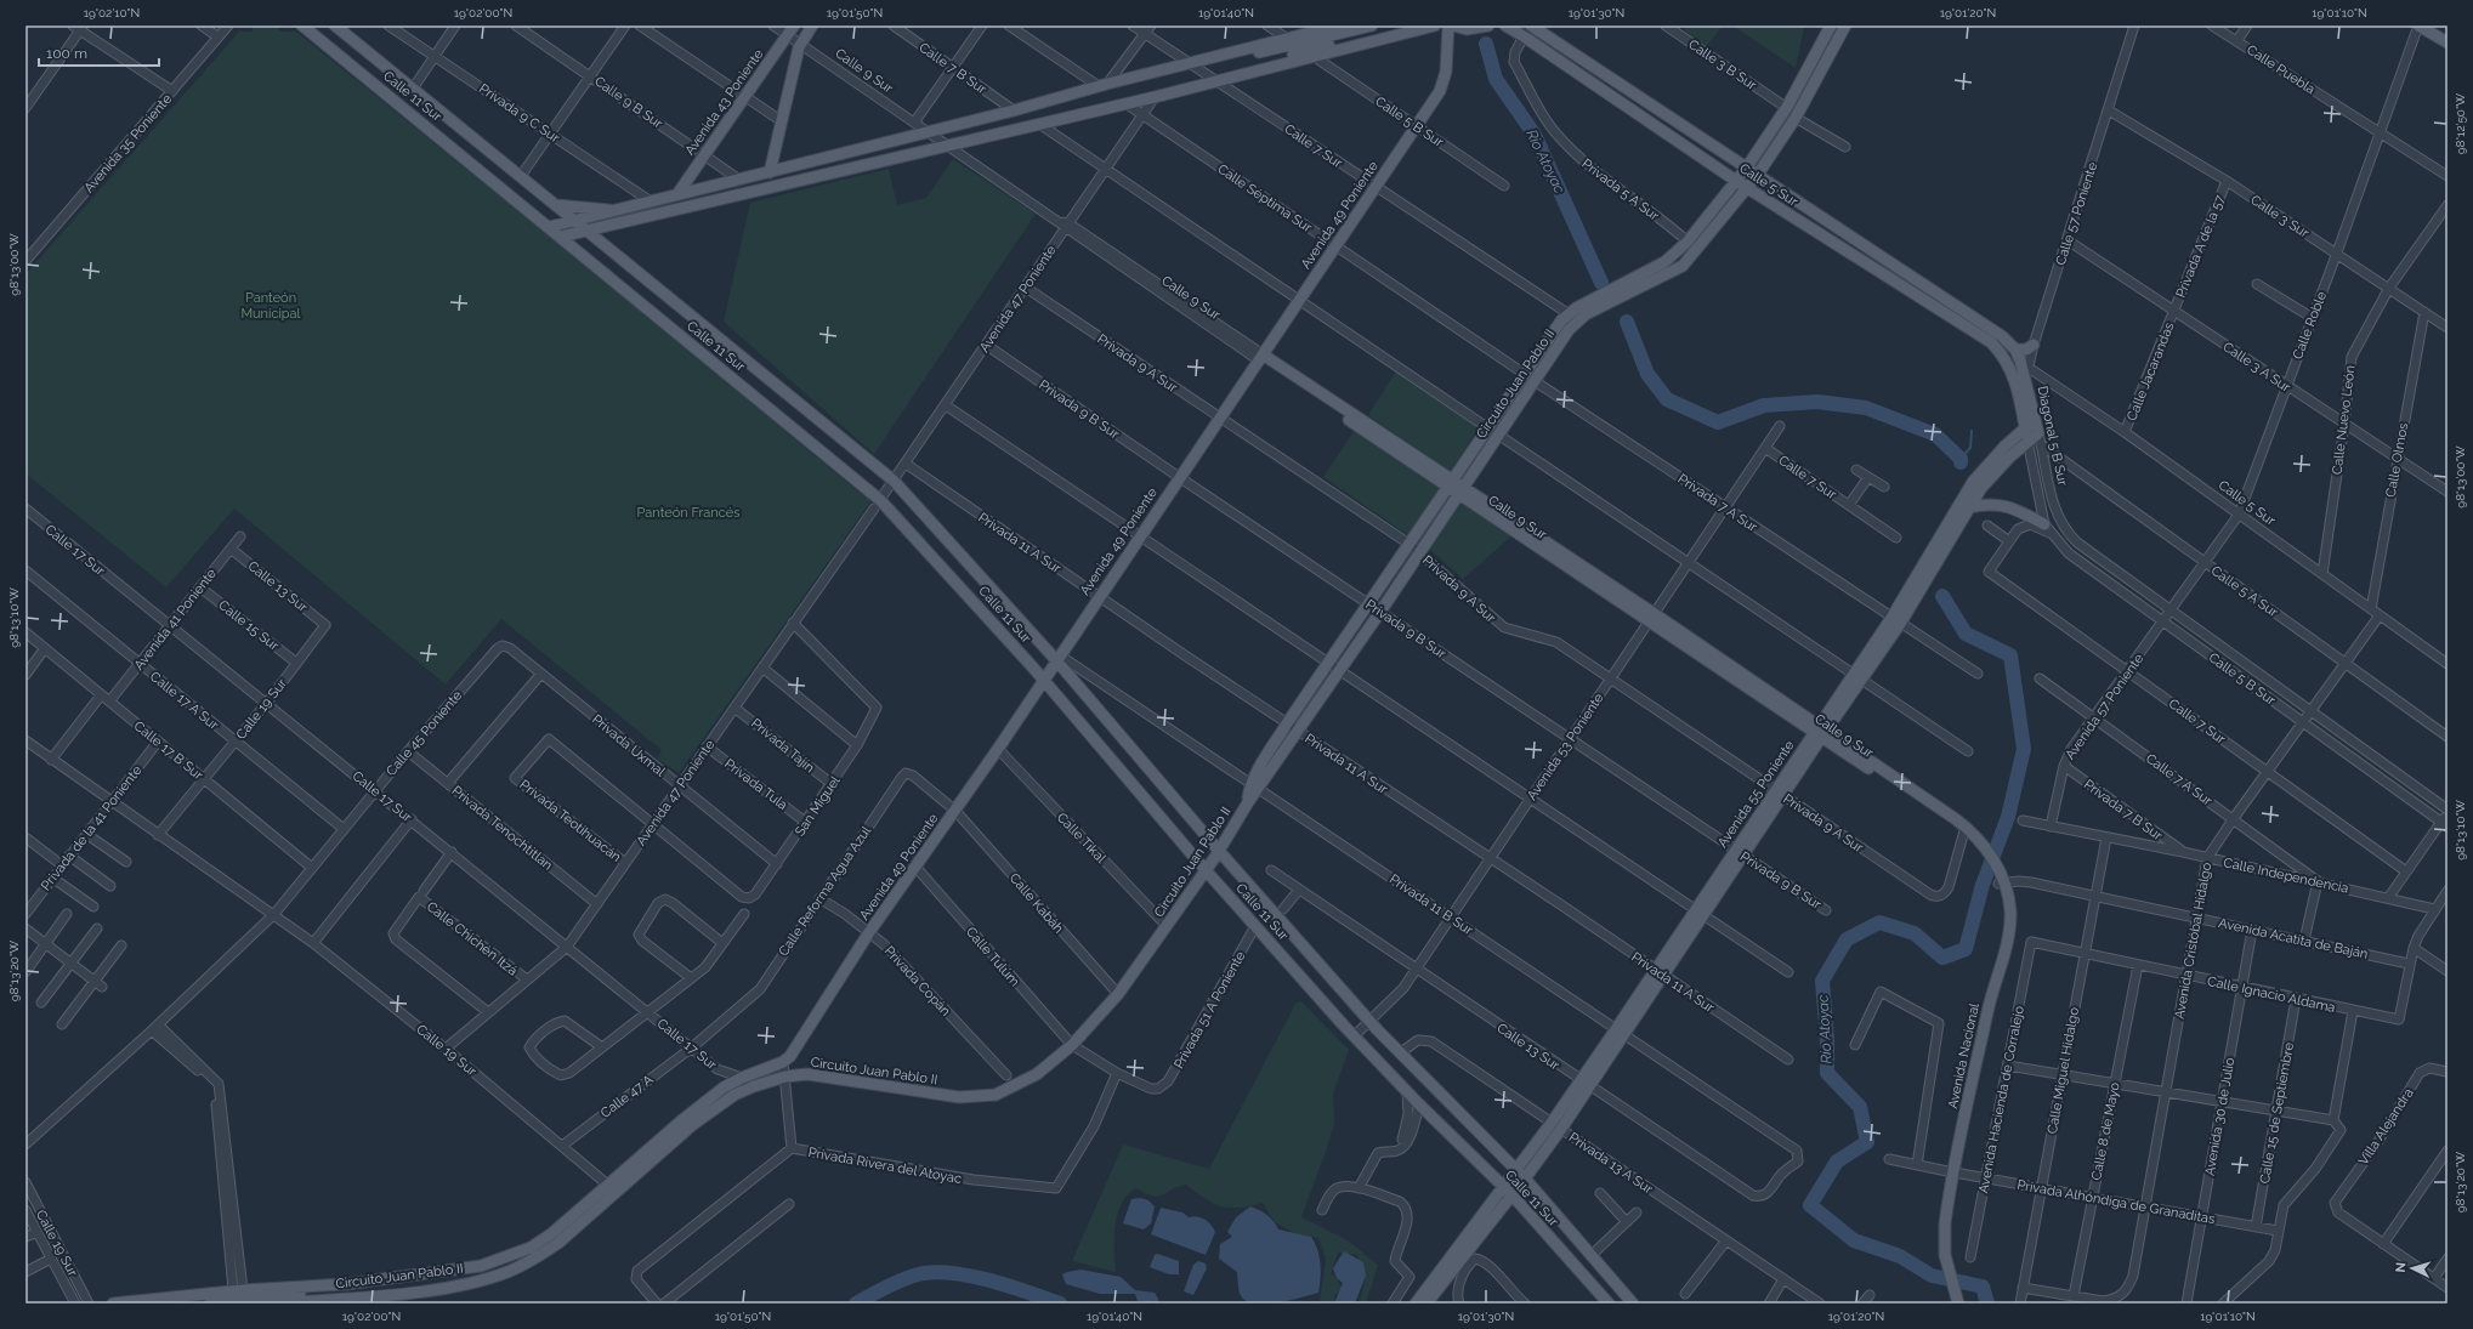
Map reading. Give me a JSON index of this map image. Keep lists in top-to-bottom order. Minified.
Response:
{"streets":{"main road":["Calle 9 Sur","Calle 11 Sur","Avenida 43 Poniente","Calle 5 Sur","Avenida 49 Poniente","Circuito Juan Pablo II","Diagonal 5 B Sur","Avenida 55 Poniente","Avenida Nacional"],"street":["Calle 3 B Sur","Calle 7 B Sur","Calle Puebla","Calle 9 B Sur","Privada 9 C Sur","Calle 5 B Sur","Avenida 35 Poniente","Calle 7 Sur","Privada 5 A Sur","Calle Séptima Sur","Calle 57 Poniente","Calle 3 Sur","Privada A de la 57","Avenida 47 Poniente","Calle Roble","Privada 9 A Sur","Calle 3 A Sur","Calle Jacarandas","Privada 9 B Sur","Calle Nuevo León","Calle Olmos","Privada 7 A Sur","Privada 11 A Sur","Calle 17 Sur","Calle 13 Sur","Calle 5 A Sur","Avenida 41 Poniente","Calle 15 Sur","Calle 17 A Sur","Avenida 57 Poniente","Calle 19 Sur","Calle 45 Poniente","Privada Uxmal","Privada Tajín","Avenida 53 Poniente","Calle 17 B Sur","Calle 7 A Sur","Privada Tula","San Miguel","Privada 7 B Sur","Privada Teotihuacán","Privada de la 41 Poniente","Privada Tenochtitlan","Calle Tikal","Calle Independencia","Calle Reforma Agua Azul","Calle Kabáh","Privada 11 B Sur","Calle Chichén Itzá","Avenida Acatita de Baján","Avenida Cristóbal Hidalgo","Calle Tulúm","Privada Copán","Calle Ignacio Aldama","Privada 51 A Poniente","Calle Miguel Hidalgo","Calle 47 A","Avenida Hacienda de Corralejo","Calle 15 de Septiembre","Avenida 30 de Julio","Villa Alejandra","Calle 8 de Mayo","Privada 13 A Sur","Privada Rivera del Atoyac","Privada Alhóndiga de Granaditas"]},"crossings":[["Calle Puebla","Calle Roble"],["Calle 9 Sur","Avenida 43 Poniente"],["Calle 9 Sur","Avenida 49 Poniente"],["Calle 9 Sur","Avenida 47 Poniente"],["Calle 9 Sur","Privada 9 A Sur"],["Calle 9 Sur","Circuito Juan Pablo II"],["Calle 9 Sur","Avenida 53 Poniente"],["Calle 9 Sur","Avenida 55 Poniente"],["Calle 9 Sur","Avenida Nacional"],["Calle 11 Sur","Avenida 49 Poniente"],["Calle 11 Sur","Avenida 47 Poniente"],["Calle 11 Sur","Circuito Juan Pablo II"],["Calle 11 Sur","Avenida 53 Poniente"],["Calle 11 Sur","Avenida 55 Poniente"],["Calle 11 Sur","Privada 11 B Sur"],["Calle 11 Sur","Privada 51 A Poniente"],["Calle 11 Sur","Privada 13 A Sur"],["Calle 9 B Sur","Avenida 43 Poniente"],["Calle 5 B Sur","Avenida 49 Poniente"],["Calle 5 B Sur","Calle Roble"],["Calle 5 B Sur","Diagonal 5 B Sur"],["Calle 5 B Sur","Avenida 57 Poniente"],["Calle 5 B Sur","Avenida Cristóbal Hidalgo"],["Calle 7 Sur","Avenida 49 Poniente"],["Calle 7 Sur","Circuito Juan Pablo II"],["Calle 7 Sur","Avenida 57 Poniente"],["Calle 7 Sur","Avenida 53 Poniente"],["Calle 7 Sur","Avenida Cristóbal Hidalgo"],["Calle 5 Sur","Privada 5 A Sur"],["Calle 5 Sur","Calle 57 Poniente"],["Calle 5 Sur","Calle Roble"],["Calle 5 Sur","Calle Jacarandas"],["Calle 5 Sur","Circuito Juan Pablo II"],["Calle 5 Sur","Calle Nuevo León"],["Calle 5 Sur","Diagonal 5 B Sur"],["Calle 5 Sur","Calle Olmos"],["Calle 5 Sur","Avenida Cristóbal Hidalgo"],["Privada 5 A Sur","Circuito Juan Pablo II"],["Calle Séptima Sur","Avenida 49 Poniente"],["Calle Séptima Sur","Avenida 47 Poniente"],["Calle Séptima Sur","Circuito Juan Pablo II"],["Calle Séptima Sur","Privada 7 A Sur"],["Calle 57 Poniente","Calle 3 Sur"],["Calle 57 Poniente","Calle 3 A Sur"],["Calle 57 Poniente","Diagonal 5 B Sur"],["Avenida 49 Poniente","Privada 9 A Sur"],["Avenida 49 Poniente","Circuito Juan Pablo II"],["Avenida 49 Poniente","Privada 9 B Sur"],["Avenida 49 Poniente","Privada 11 A Sur"],["Avenida 49 Poniente","Calle Tikal"],["Avenida 49 Poniente","Calle Reforma Agua Azul"],["Avenida 49 Poniente","Calle Kabáh"],["Avenida 49 Poniente","Privada 11 B Sur"],["Avenida 49 Poniente","Calle Tulúm"],["Avenida 49 Poniente","Privada Copán"],["Calle 3 Sur","Privada A de la 57"],["Calle 3 Sur","Calle Roble"],["Calle 3 Sur","Calle Nuevo León"],["Calle 3 Sur","Calle Olmos"],["Privada A de la 57","Calle 3 A Sur"],["Privada A de la 57","Calle Jacarandas"],["Avenida 47 Poniente","Privada 9 A Sur"],["Avenida 47 Poniente","Privada 9 B Sur"],["Avenida 47 Poniente","Privada 11 A Sur"],["Avenida 47 Poniente","Calle 17 Sur"],["Avenida 47 Poniente","Calle 19 Sur"],["Avenida 47 Poniente","Privada Uxmal"],["Avenida 47 Poniente","Privada Tajín"],["Avenida 47 Poniente","Privada Tula"],["Avenida 47 Poniente","San Miguel"],["Avenida 47 Poniente","Privada Teotihuacán"],["Avenida 47 Poniente","Privada Tenochtitlan"],["Avenida 47 Poniente","Calle Chichén Itzá"],["Calle Roble","Calle 3 A Sur"],["Calle Roble","Calle 5 A Sur"],["Calle Roble","Avenida 57 Poniente"],["Privada 9 A Sur","Circuito Juan Pablo II"],["Privada 9 A Sur","Avenida 53 Poniente"],["Privada 9 A Sur","Avenida 55 Poniente"],["Privada 9 A Sur","Avenida Nacional"],["Calle 3 A Sur","Calle Jacarandas"],["Calle 3 A Sur","Calle Nuevo León"],["Calle 3 A Sur","Calle Olmos"],["Circuito Juan Pablo II","Privada 9 B Sur"],["Circuito Juan Pablo II","Privada 7 A Sur"],["Circuito Juan Pablo II","Privada 11 A Sur"],["Circuito Juan Pablo II","Calle 17 Sur"],["Circuito Juan Pablo II","Calle 19 Sur"],["Circuito Juan Pablo II","Calle Tikal"],["Circuito Juan Pablo II","Calle Kabáh"],["Circuito Juan Pablo II","Privada 11 B Sur"],["Circuito Juan Pablo II","Calle Tulúm"],["Privada 9 B Sur","Avenida 53 Poniente"],["Privada 9 B Sur","Avenida 55 Poniente"],["Diagonal 5 B Sur","Calle 5 A Sur"],["Diagonal 5 B Sur","Avenida 55 Poniente"],["Privada 7 A Sur","Avenida 53 Poniente"],["Privada 7 A Sur","Avenida 55 Poniente"],["Privada 11 A Sur","Avenida 53 Poniente"],["Privada 11 A Sur","Avenida 55 Poniente"],["Calle 17 Sur","Avenida 41 Poniente"],["Calle 17 Sur","Calle 19 Sur"],["Calle 17 Sur","Calle 45 Poniente"],["Calle 17 Sur","Calle Reforma Agua Azul"],["Calle 17 Sur","Calle 47 A"],["Calle 13 Sur","Avenida 41 Poniente"],["Calle 13 Sur","Calle 19 Sur"],["Calle 13 Sur","Avenida 53 Poniente"],["Calle 13 Sur","Avenida 55 Poniente"],["Calle 13 Sur","Privada 11 B Sur"],["Calle 5 A Sur","Avenida 55 Poniente"],["Calle 5 A Sur","Avenida Cristóbal Hidalgo"],["Avenida 41 Poniente","Calle 15 Sur"],["Avenida 41 Poniente","Calle 17 A Sur"],["Avenida 41 Poniente","Calle 17 B Sur"],["Calle 15 Sur","Calle 19 Sur"],["Calle 17 A Sur","Calle 19 Sur"],["Calle 17 A Sur","Calle 45 Poniente"],["Avenida 57 Poniente","Calle 7 A Sur"],["Avenida 57 Poniente","Privada 7 B Sur"],["Avenida 57 Poniente","Calle Independencia"],["Calle 19 Sur","Calle 45 Poniente"],["Calle 19 Sur","Calle 17 B Sur"],["Calle 19 Sur","Privada de la 41 Poniente"],["Calle 19 Sur","Calle 47 A"],["Calle 45 Poniente","Privada Uxmal"],["Calle 45 Poniente","Calle 17 B Sur"],["Calle 45 Poniente","Privada Tenochtitlan"],["Privada Uxmal","San Miguel"],["Privada Tajín","San Miguel"],["Avenida 53 Poniente","Privada 11 B Sur"],["Calle 17 B Sur","Privada de la 41 Poniente"],["Calle 7 A Sur","Calle Independencia"],["Calle 7 A Sur","Avenida Cristóbal Hidalgo"],["Privada Tula","San Miguel"],["Avenida 55 Poniente","Privada 11 B Sur"],["Avenida 55 Poniente","Privada 13 A Sur"],["San Miguel","Privada Teotihuacán"],["Privada 7 B Sur","Calle Independencia"],["Calle Independencia","Avenida Cristóbal Hidalgo"],["Calle Independencia","Calle Miguel Hidalgo"],["Calle Reforma Agua Azul","Calle Kabáh"],["Calle Reforma Agua Azul","Privada Copán"],["Calle Reforma Agua Azul","Calle 47 A"],["Avenida Acatita de Baján","Avenida Cristóbal Hidalgo"],["Avenida Acatita de Baján","Calle Ignacio Aldama"],["Avenida Acatita de Baján","Avenida Nacional"],["Avenida Acatita de Baján","Calle Miguel Hidalgo"],["Avenida Acatita de Baján","Avenida 30 de Julio"],["Avenida Cristóbal Hidalgo","Calle Ignacio Aldama"],["Avenida Cristóbal Hidalgo","Calle 8 de Mayo"],["Avenida Cristóbal Hidalgo","Privada Alhóndiga de Granaditas"],["Calle Tulúm","Privada 51 A Poniente"],["Calle Tulúm","Privada Rivera del Atoyac"],["Calle Ignacio Aldama","Calle Miguel Hidalgo"],["Calle Ignacio Aldama","Avenida Hacienda de Corralejo"],["Calle Ignacio Aldama","Calle 15 de Septiembre"],["Calle Ignacio Aldama","Avenida 30 de Julio"],["Calle Ignacio Aldama","Calle 8 de Mayo"],["Avenida Nacional","Privada Alhóndiga de Granaditas"],["Calle Miguel Hidalgo","Privada Alhóndiga de Granaditas"],["Avenida Hacienda de Corralejo","Privada Alhóndiga de Granaditas"],["Calle 15 de Septiembre","Privada Alhóndiga de Granaditas"],["Avenida 30 de Julio","Privada Alhóndiga de Granaditas"],["Calle 8 de Mayo","Privada Alhóndiga de Granaditas"]],"water":["Río Atoyac"],"parks":["Panteón Municipal","Panteón Francés"],"scale_bar":"100 m","north":"left","coordinates":["19°02'10\"N","19°02'00\"N","19°01'50\"N","19°01'40\"N","19°01'30\"N","19°01'20\"N","19°01'10\"N","98°12'50\"W","98°13'00\"W","98°13'10\"W","98°13'20\"W"]}
